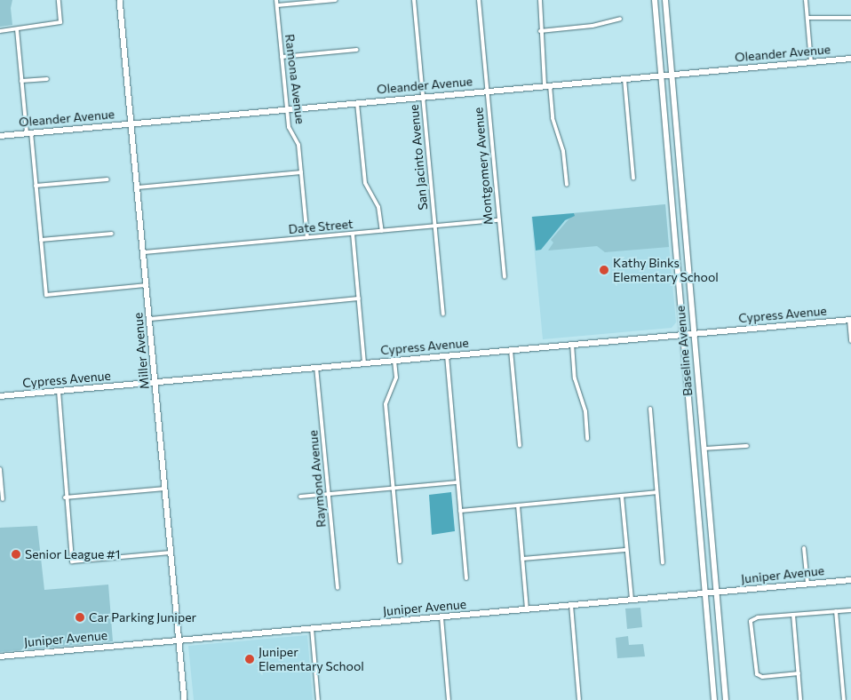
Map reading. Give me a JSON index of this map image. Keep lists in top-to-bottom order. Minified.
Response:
{"streets":{"main road":["Baseline Avenue"],"street":["Oleander Avenue","Ramona Avenue","San Jacinto Avenue","Montgomery Avenue","Date Street","Cypress Avenue","Miller Avenue","Raymond Avenue","Juniper Avenue"]},"crossings":[["Oleander Avenue","Ramona Avenue"],["Oleander Avenue","San Jacinto Avenue"],["Oleander Avenue","Montgomery Avenue"],["Oleander Avenue","Miller Avenue"],["Oleander Avenue","Baseline Avenue"],["Ramona Avenue","Date Street"],["San Jacinto Avenue","Date Street"],["Montgomery Avenue","Date Street"],["Date Street","Miller Avenue"],["Cypress Avenue","Miller Avenue"],["Cypress Avenue","Baseline Avenue"],["Cypress Avenue","Raymond Avenue"],["Miller Avenue","Juniper Avenue"],["Baseline Avenue","Juniper Avenue"]],"places":["Kathy Binks Elementary School","Senior League #1","Car Parking Juniper","Juniper Elementary School"]}
